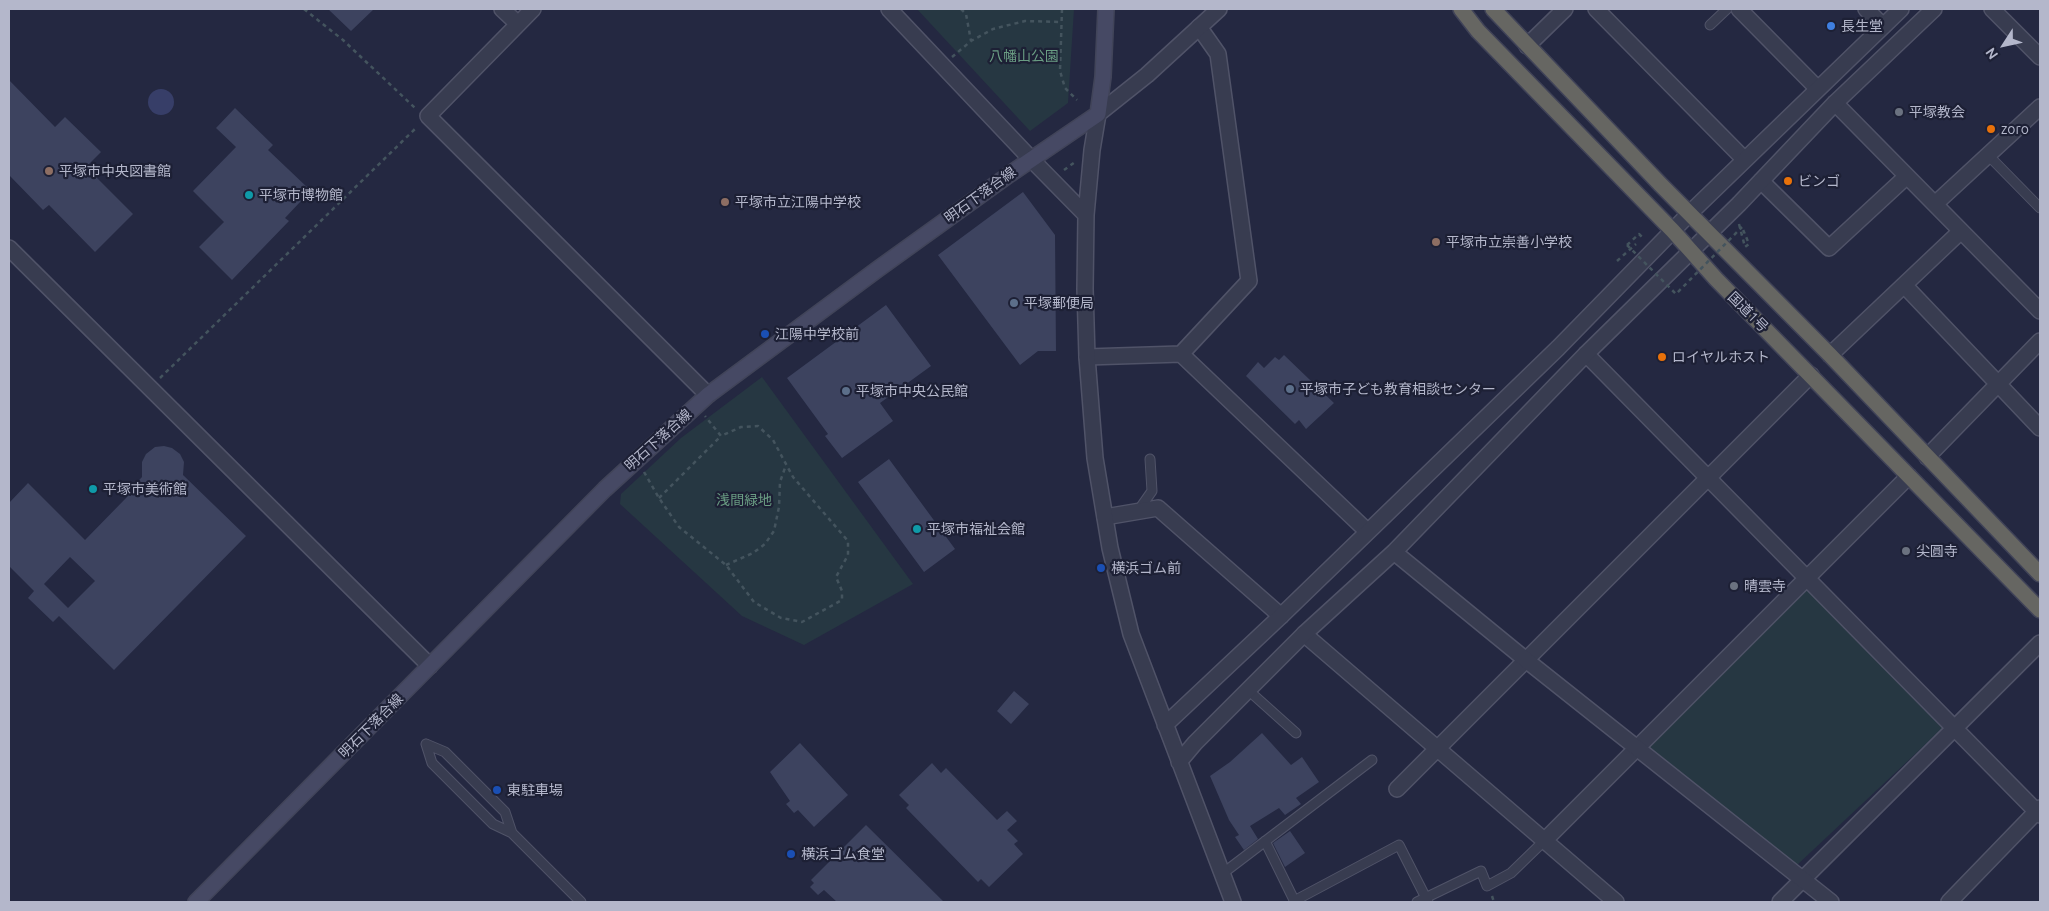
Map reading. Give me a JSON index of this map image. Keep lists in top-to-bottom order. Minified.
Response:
{"streets":{"highway":["国道1号"],"main road":["明石下落合線"]},"parks":["八幡山公園","浅間緑地"],"places":["長生堂","平塚教会","zoro","平塚市中央図書館","ビンゴ","平塚市博物館","平塚市立江陽中学校","平塚市立崇善小学校","平塚郵便局","江陽中学校前","ロイヤルホスト","平塚市子ども教育相談センター","平塚市中央公民館","平塚市美術館","平塚市福祉会館","尖圓寺","横浜ゴム前","晴雲寺","東駐車場","横浜ゴム食堂"],"north":"bottom left"}
